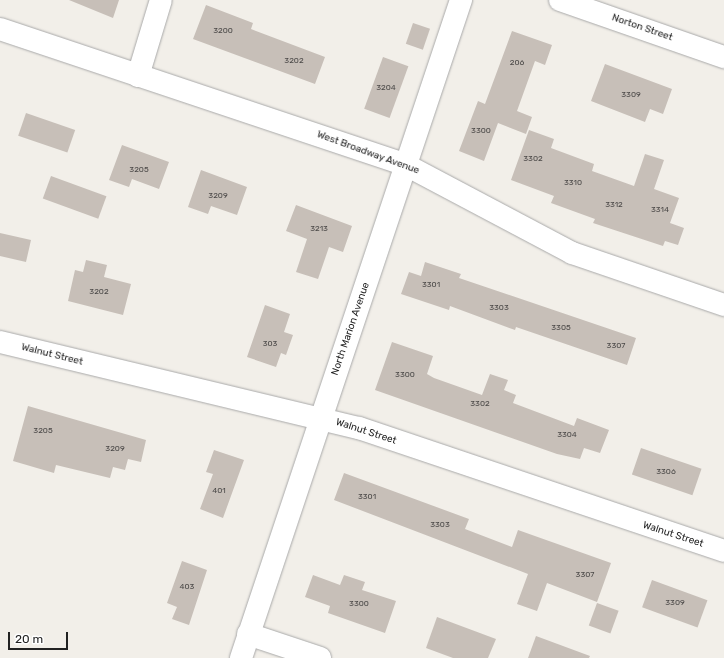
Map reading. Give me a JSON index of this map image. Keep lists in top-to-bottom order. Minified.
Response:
{"streets":{"street":["Norton Street","West Broadway Avenue","North Marion Avenue","Walnut Street"]},"crossings":[["West Broadway Avenue","North Marion Avenue"],["North Marion Avenue","Walnut Street"]],"house_numbers":["3200","3202","206","3204","3309","3300","3302","3205","3310","3209","3312","3314","3213","3301","3202","3303","3305","303","3307","3300","3302","3205","3304","3209","3306","401","3301","3303","3307","403","3309","3300"],"scale_bar":"20 m"}
